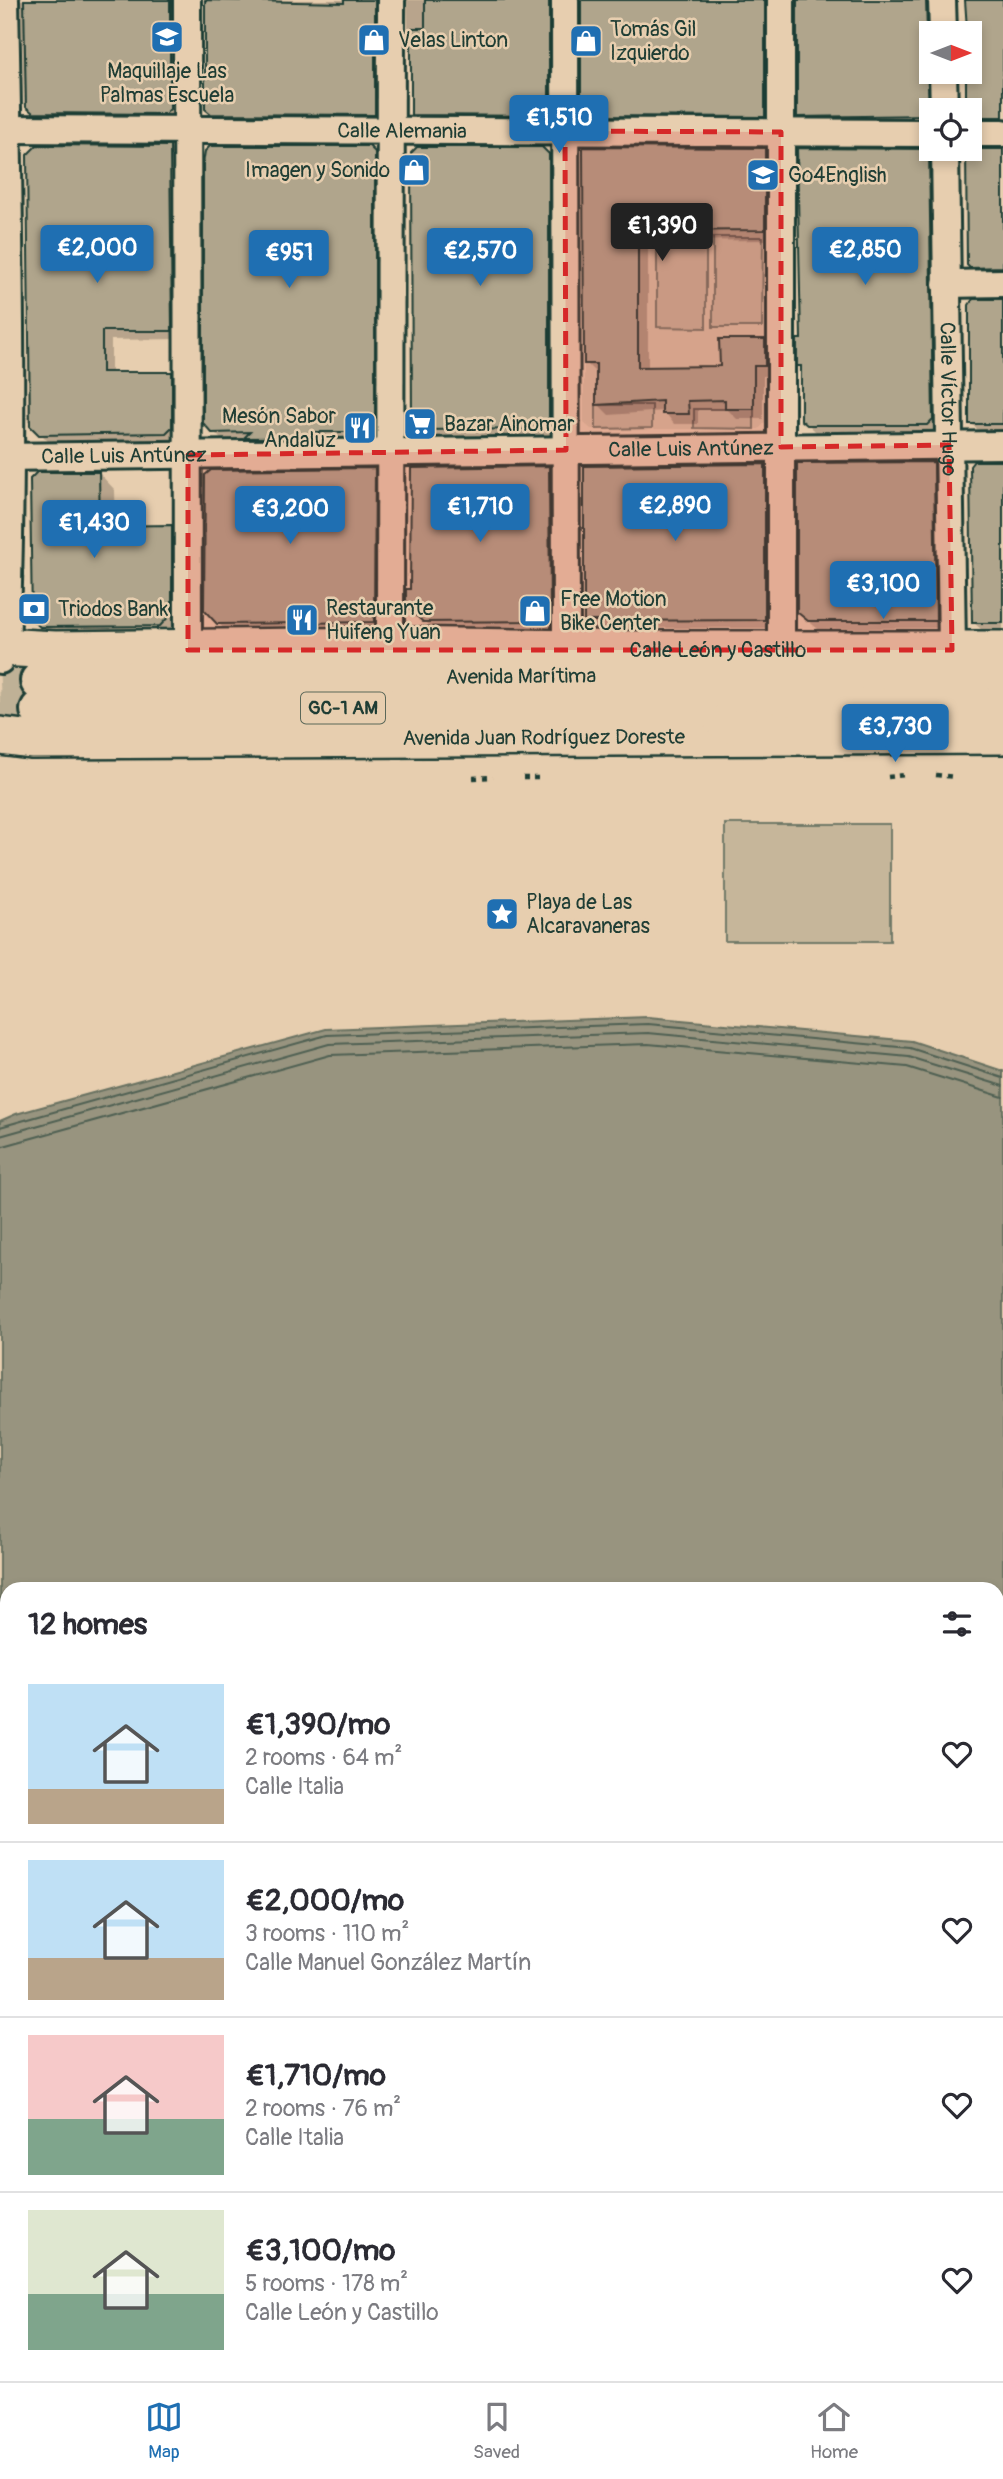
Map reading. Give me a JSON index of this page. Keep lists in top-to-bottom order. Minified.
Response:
{"streets":{"highway":["Avenida Marítima","GC-1 AM"],"street":["Calle Alemania","Calle Víctor Hugo","Calle Luis Antúnez","Calle León y Castillo","Avenida Juan Rodríguez Doreste"]},"crossings":[["Calle Víctor Hugo","Calle Luis Antúnez"],["Calle Víctor Hugo","Calle León y Castillo"],["Calle León y Castillo","Avenida Marítima"]],"places":{"school or university":["Maquillaje Las Palmas Escuela","Go4English"],"shop":["Velas Linton","Tomás Gil Izquierdo","Imagen y Sonido","Free Motion Bike Center"],"supermarket":["Bazar Ainomar"],"restaurant":["Mesón Sabor Andaluz","Restaurante Huifeng Yuan"],"bank":["Triodos Bank"],"place":["Playa de Las Alcaravaneras"]},"north":"right","page":{"price":["€1,510","€1,390","€2,000","€2,850","€2,570","€951","€2,890","€1,710","€3,200","€1,430","€3,100","€3,730"],"heading":"12 homes","list":[{"name":"€1,390/mo","note":"2 rooms · 64 m² · Calle Italia"},{"name":"€2,000/mo","note":"3 rooms · 110 m² · Calle Manuel González Martín"},{"name":"€1,710/mo","note":"2 rooms · 76 m² · Calle Italia"},{"name":"€3,100/mo","note":"5 rooms · 178 m² · Calle León y Castillo"}],"tabs":["Map","Saved","Home"]}}
